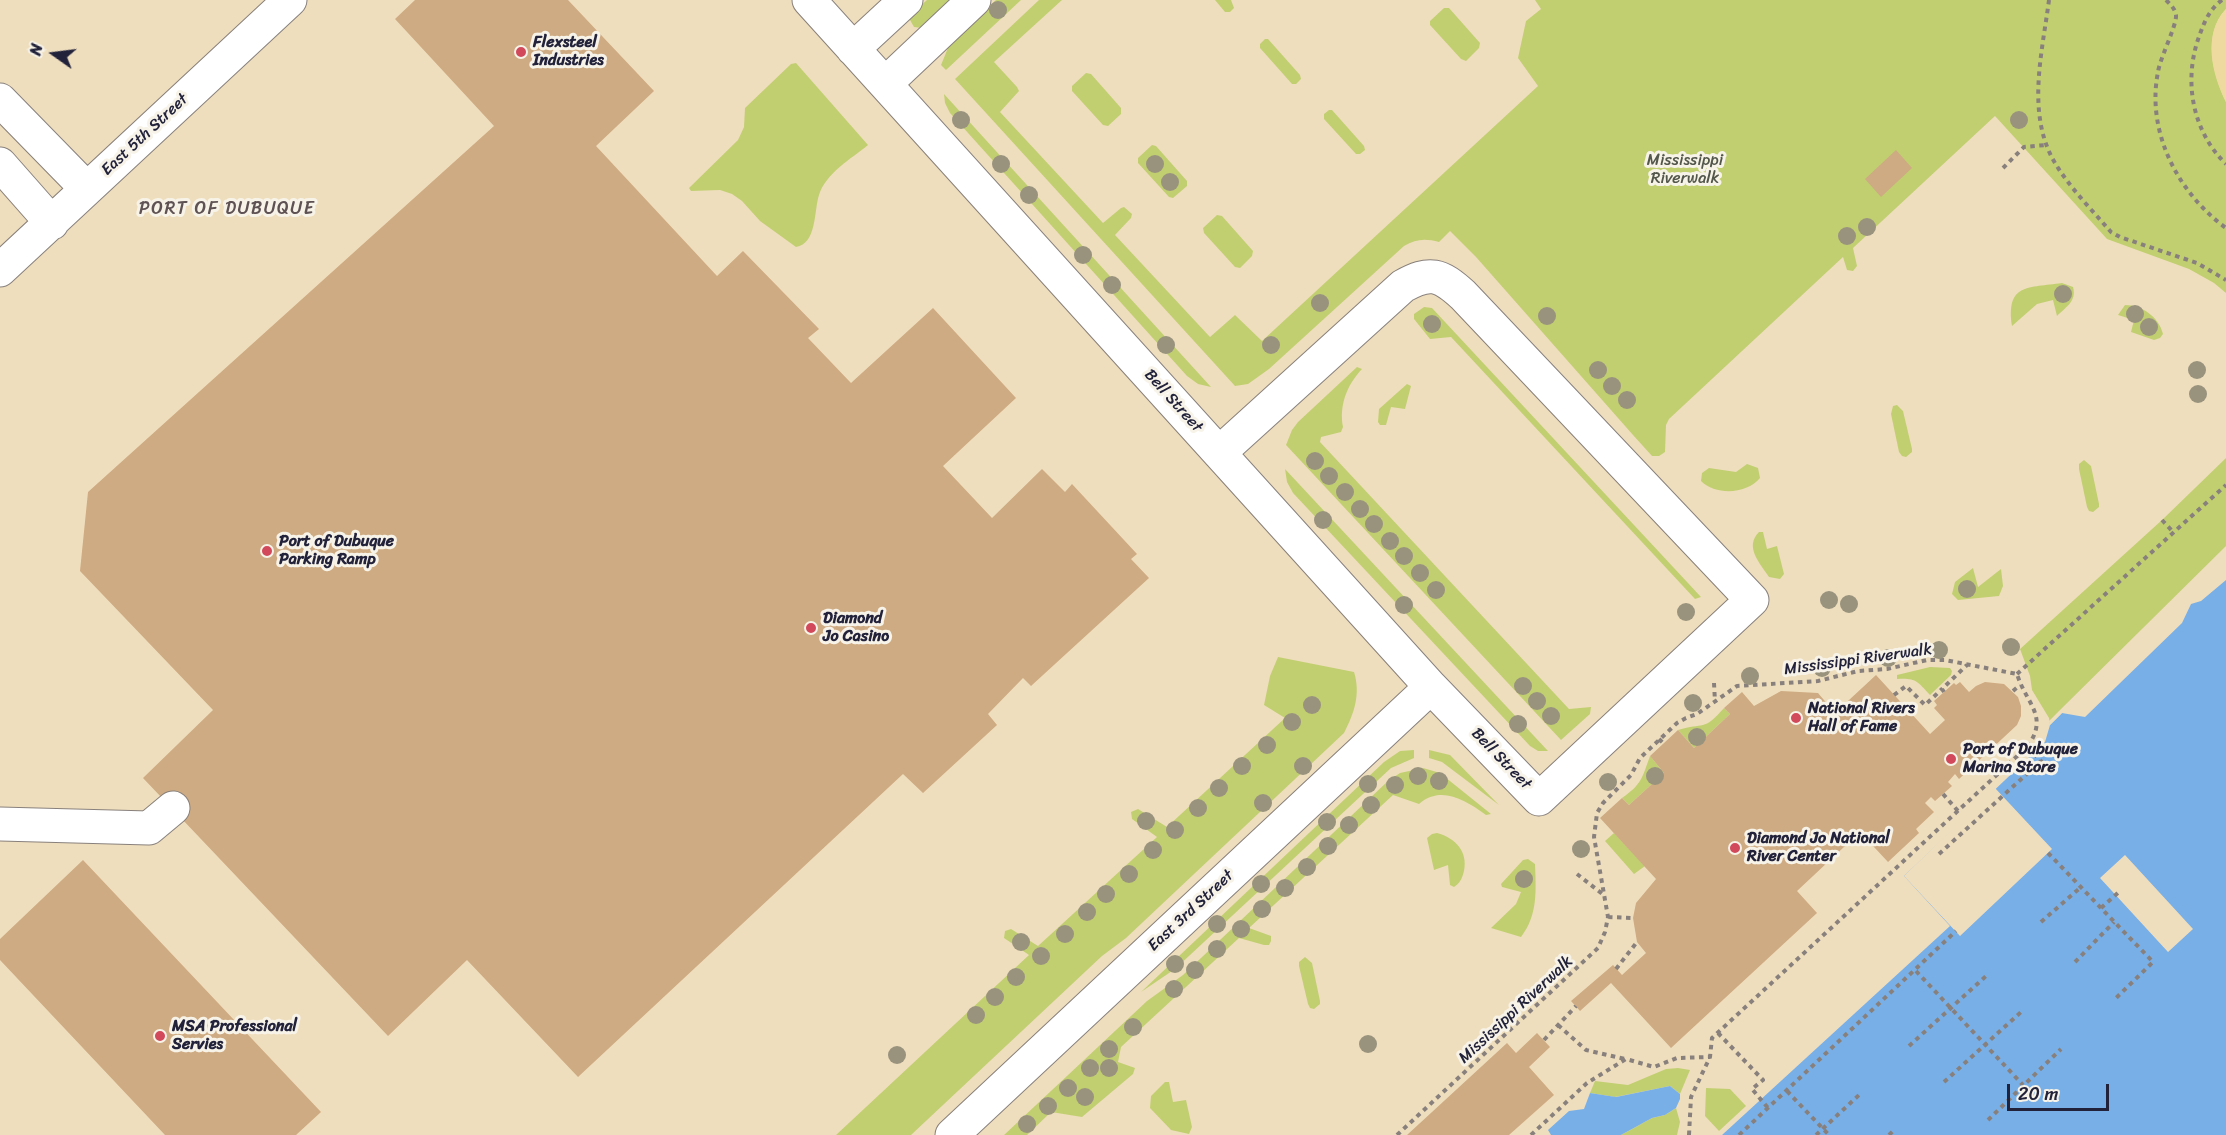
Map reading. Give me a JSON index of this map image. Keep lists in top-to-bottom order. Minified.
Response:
{"streets":{"street":["East 5th Street","Bell Street","East 3rd Street"],"path":["Mississippi Riverwalk"]},"crossings":[["Bell Street","East 3rd Street"]],"districts":["PORT OF DUBUQUE"],"parks":["Mississippi Riverwalk"],"places":["Flexsteel Industries","Port of Dubuque Parking Ramp","Diamond Jo Casino","National Rivers Hall of Fame","Port of Dubuque Marina Store","Diamond Jo National River Center","MSA Professional Servies"],"scale_bar":"20 m","north":"left"}
